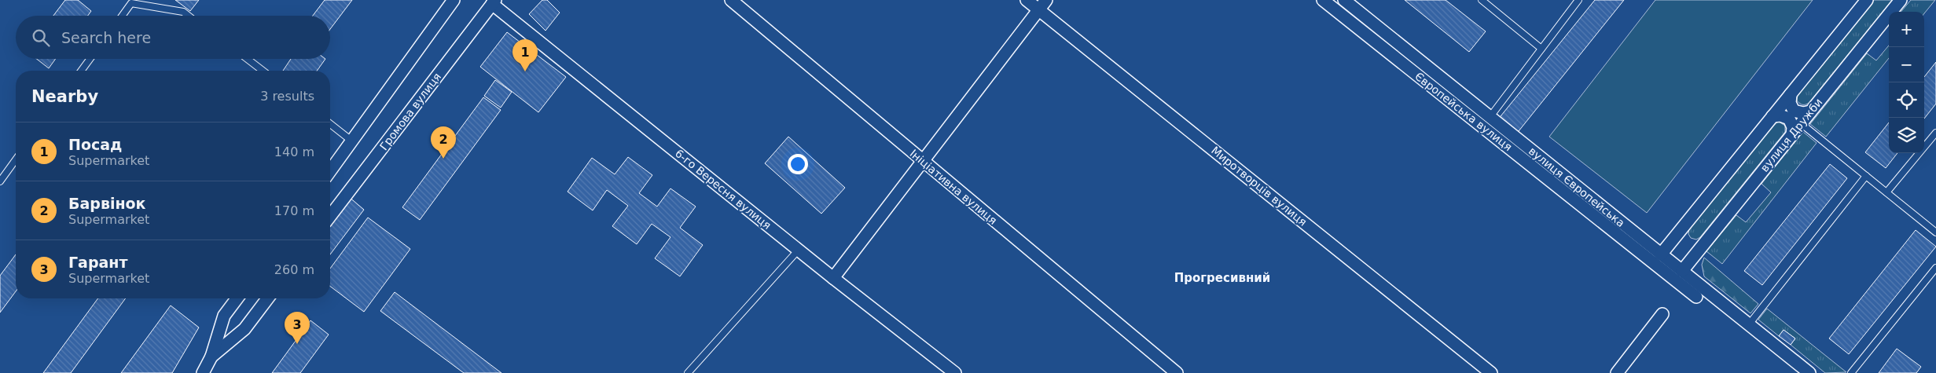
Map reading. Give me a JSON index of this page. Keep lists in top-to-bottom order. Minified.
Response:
{"streets":{"street":["Громова вулиця","Європейська вулиця","вулиця Дружби","Миротворців вулиця","Ініціативна вулиця","вулиця Європейська","6-го Вересня вулиця"]},"crossings":[["Громова вулиця","6-го Вересня вулиця"],["вулиця Дружби","вулиця Європейська"]],"districts":["Прогресивний"],"page":{"map_buttons":["+","−"],"search":"Search here","pins":["1","2","3"],"heading":["Nearby","3 results"],"list":[{"mark":"1","name":"Посад","note":"Supermarket","value":"140 m"},{"mark":"2","name":"Барвінок","note":"Supermarket","value":"170 m"},{"mark":"3","name":"Гарант","note":"Supermarket","value":"260 m"}]}}
